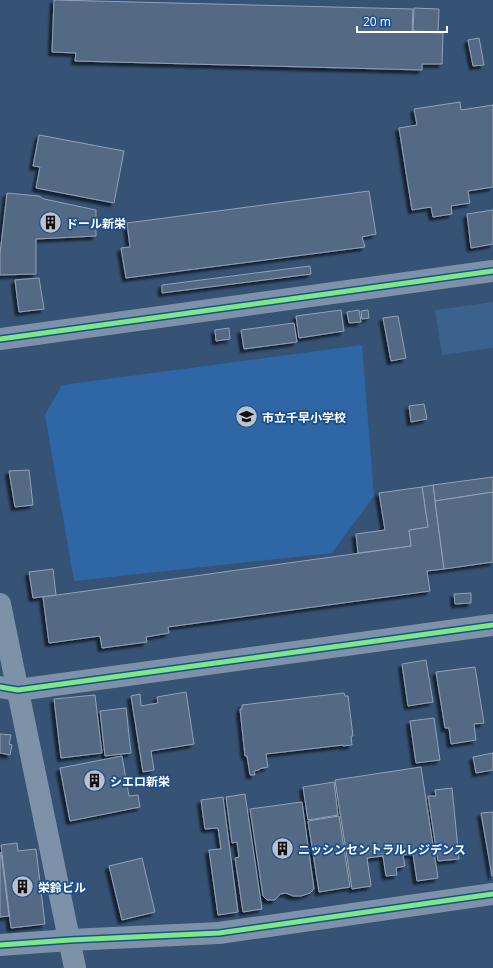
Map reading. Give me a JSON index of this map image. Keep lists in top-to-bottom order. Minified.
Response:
{"places":{"building":["ドール新栄","シエロ新栄","ニッシンセントラルレジデンス","栄鈴ビル"],"school or university":["市立千早小学校"]},"scale_bar":"20 m"}
